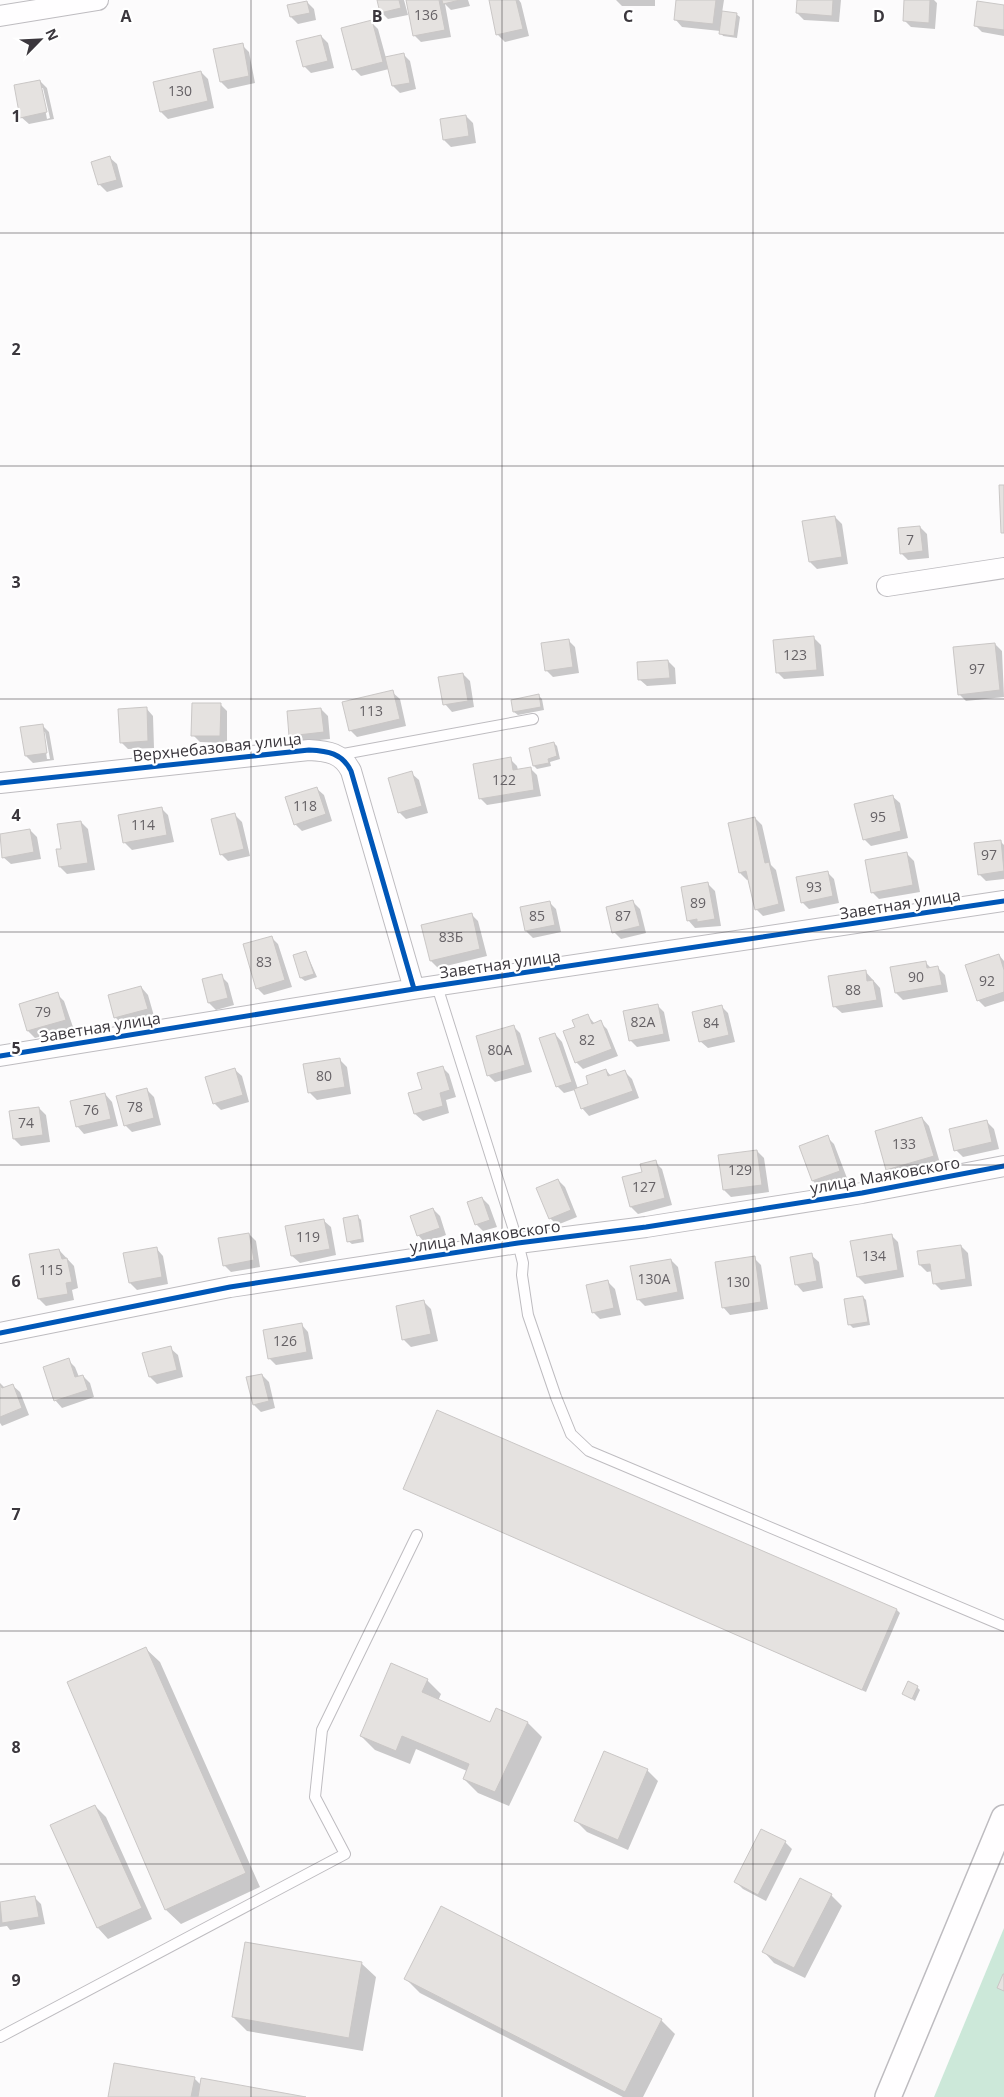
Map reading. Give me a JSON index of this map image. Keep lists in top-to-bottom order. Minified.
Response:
{"streets":{"street":["Верхнебазовая улица","Заветная улица","улица Маяковского"]},"house_numbers":["136","130","7","123","97","113","122","118","95","114","97","93","89","85","87","83Б","83","90","92","88","79","82А","84","82","80А","80","78","76","74","133","129","127","119","134","115","130А","130","126"],"north":"top right","grid":{"columns":["A","B","C","D"],"rows":["1","2","3","4","5","6","7","8","9"]}}
